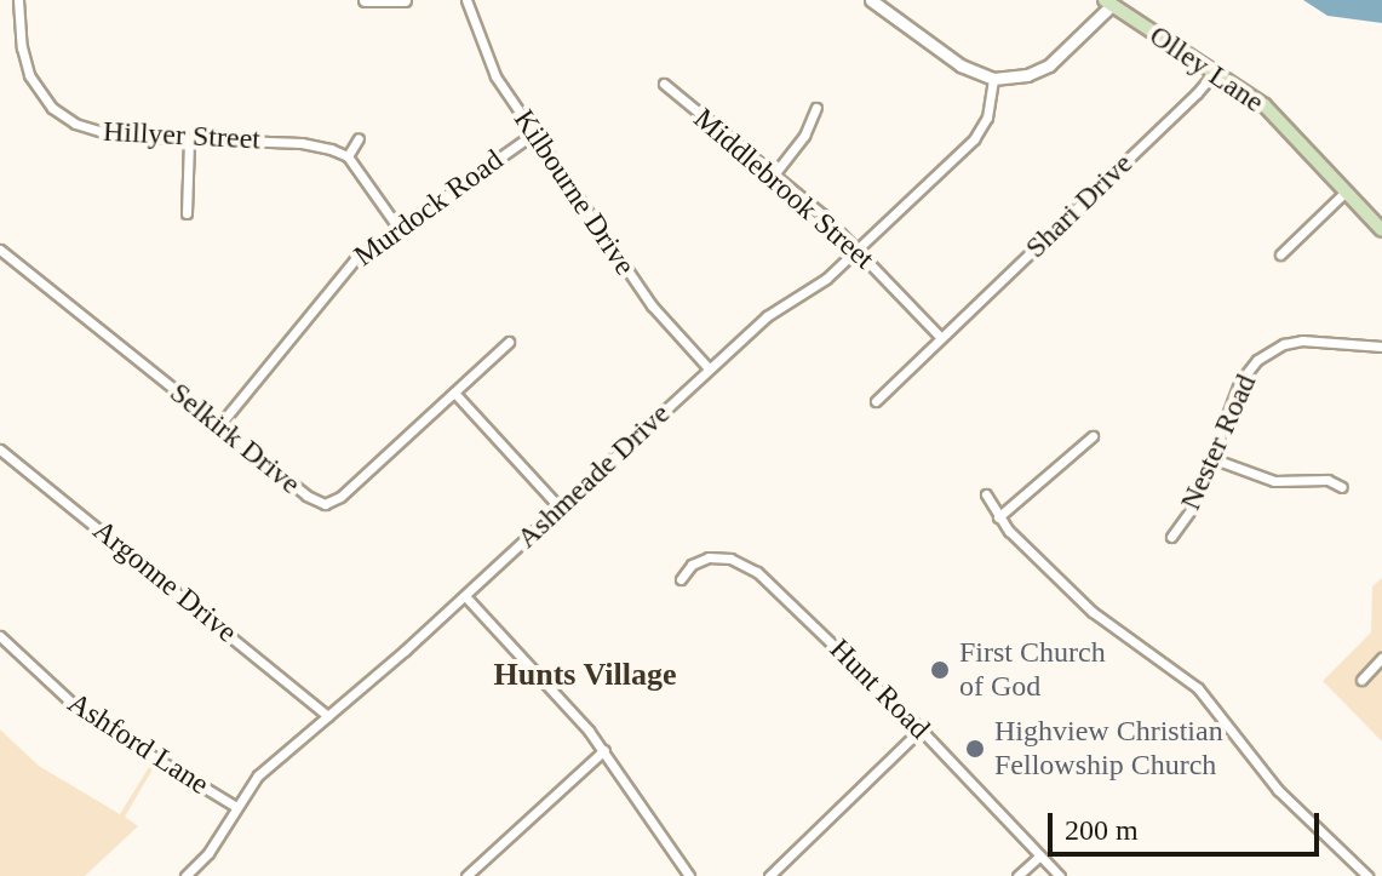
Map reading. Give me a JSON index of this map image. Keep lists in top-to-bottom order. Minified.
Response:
{"streets":{"main road":["Olley Lane"],"street":["Hillyer Street","Middlebrook Street","Kilbourne Drive","Shari Drive","Murdock Road","Selkirk Drive","Nester Road","Ashmeade Drive","Argonne Drive","Hunt Road","Ashford Lane"]},"crossings":[["Olley Lane","Shari Drive"],["Middlebrook Street","Shari Drive"],["Middlebrook Street","Ashmeade Drive"],["Kilbourne Drive","Murdock Road"],["Kilbourne Drive","Ashmeade Drive"],["Murdock Road","Selkirk Drive"],["Ashmeade Drive","Argonne Drive"],["Ashmeade Drive","Ashford Lane"]],"districts":["Hunts Village"],"places":["First Church of God","Highview Christian Fellowship Church"],"scale_bar":"200 m"}
